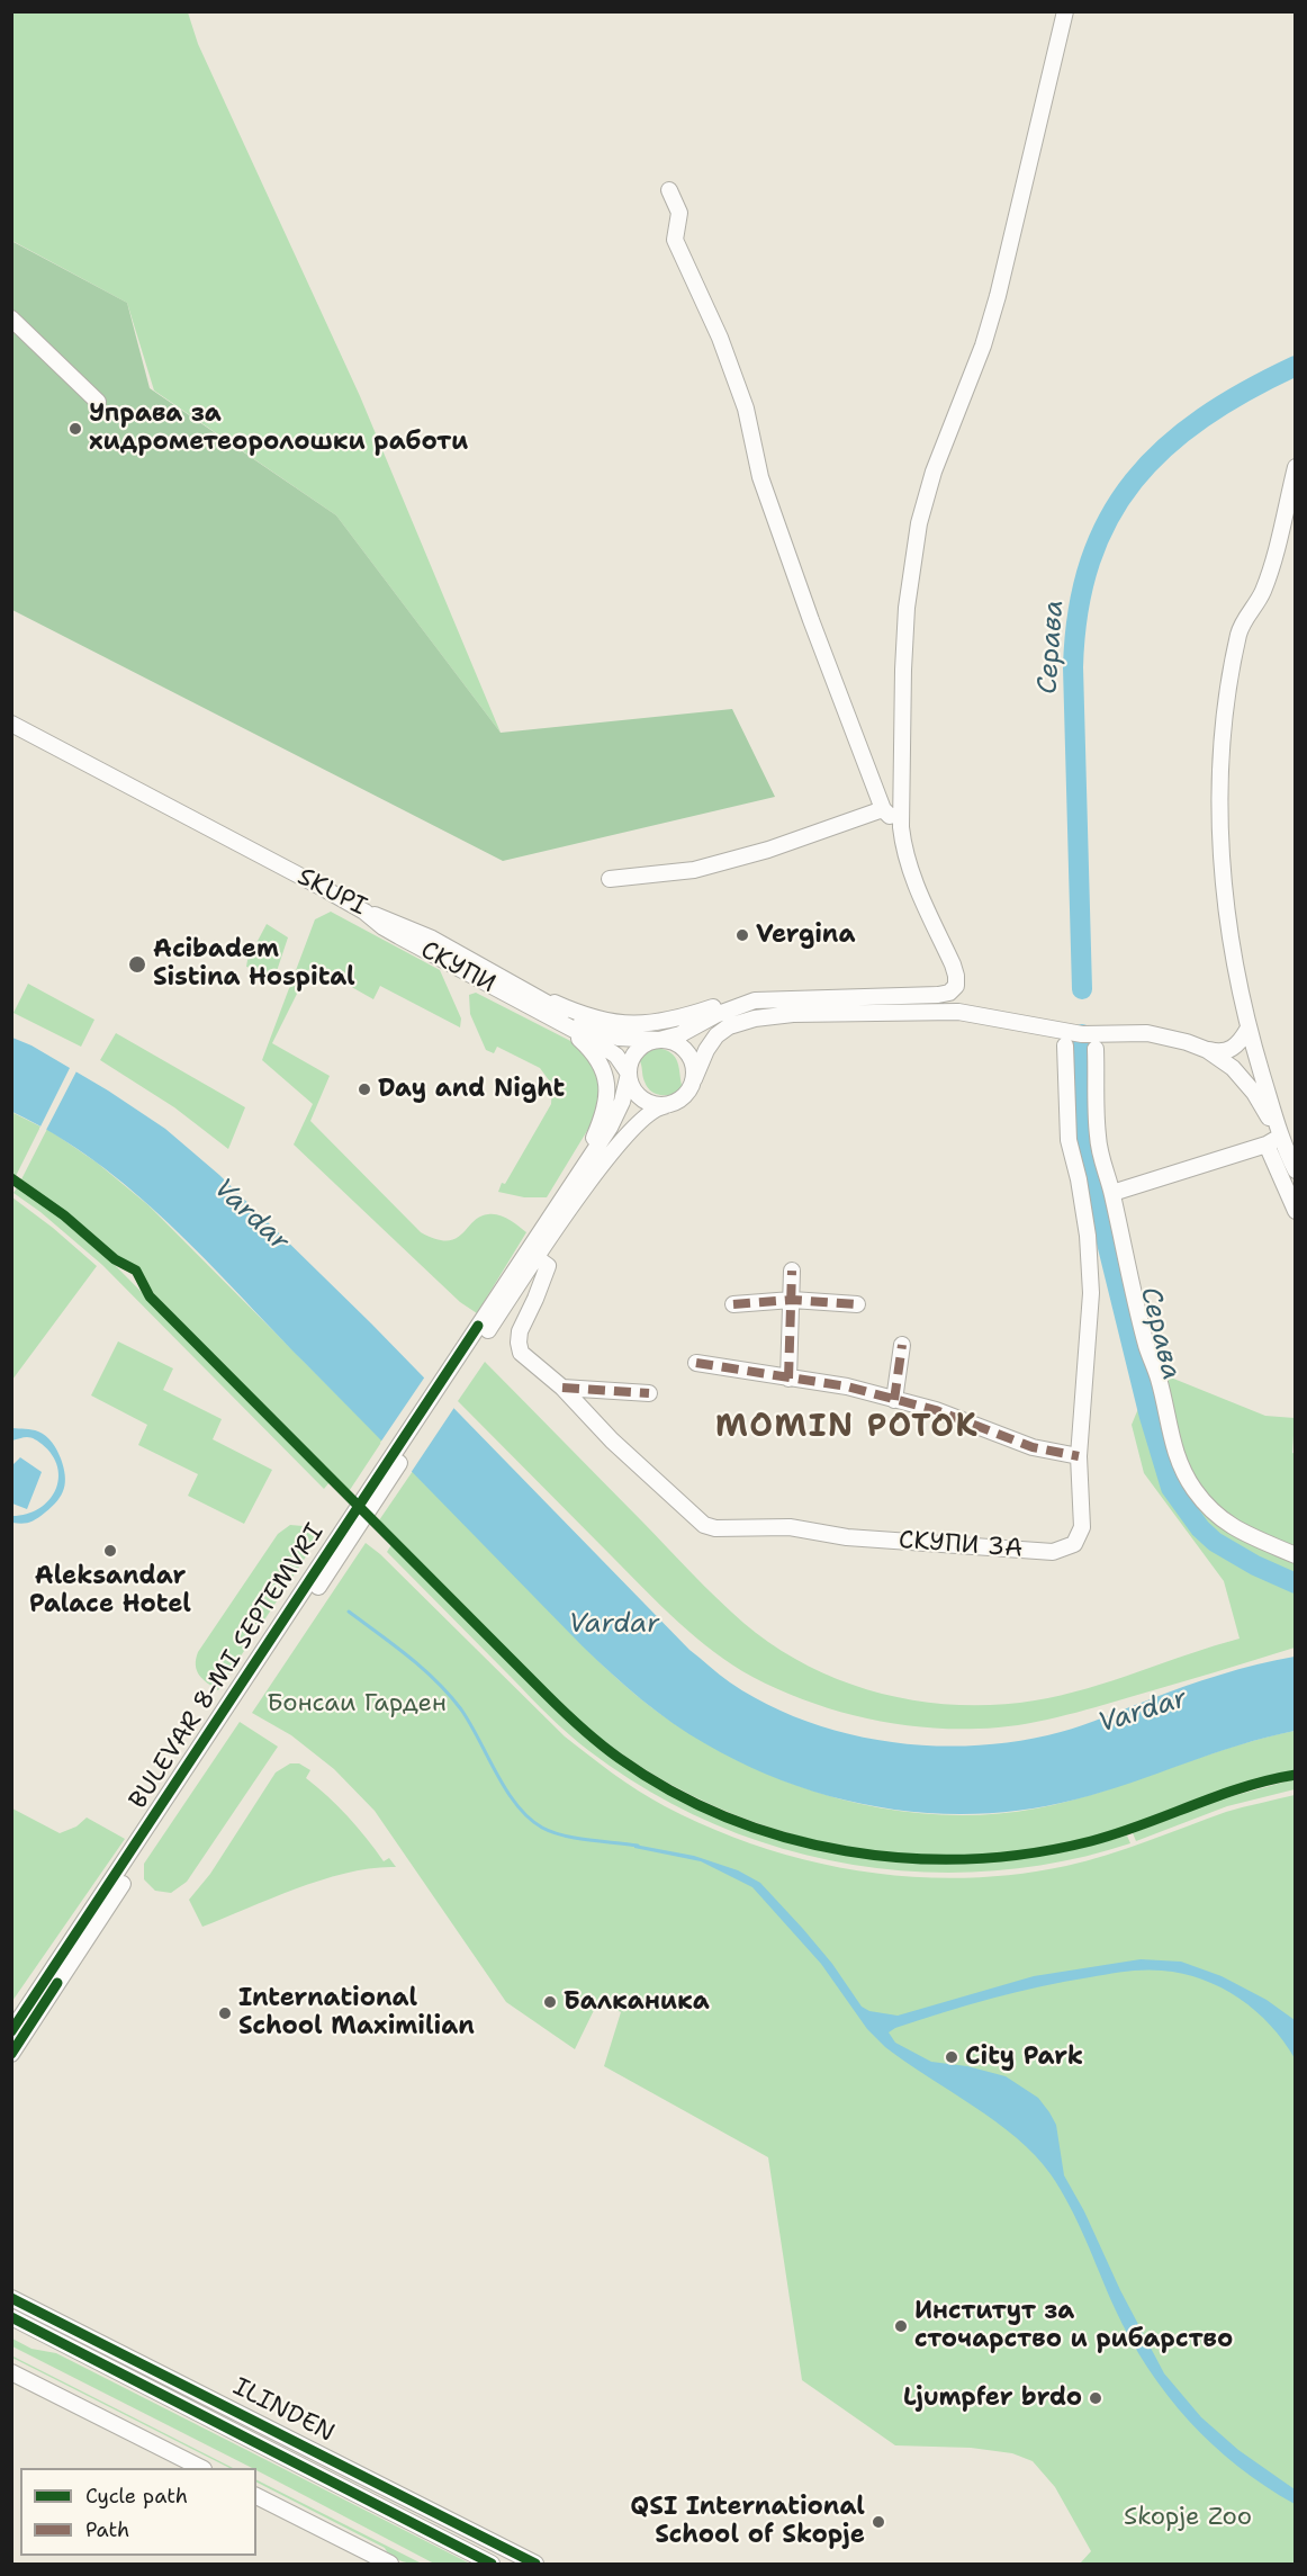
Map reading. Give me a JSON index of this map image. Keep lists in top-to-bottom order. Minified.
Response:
{"streets":{"street":["SKUPI","СКУПИ","СКУПИ 3А","BULEVAR 8-MI SEPTEMVRI","ILINDEN"]},"crossings":[["SKUPI","СКУПИ"],["SKUPI","BULEVAR 8-MI SEPTEMVRI"],["СКУПИ 3А","BULEVAR 8-MI SEPTEMVRI"]],"districts":["MOMIN POTOK"],"water":["Серава","Vardar"],"parks":["Бонсаи Гарден","Skopje Zoo"],"places":["Управа за хидрометеоролошки работи","Vergina","Acibadem Sistina Hospital","Day and Night","Aleksandar Palace Hotel","Балканика","International School Maximilian","City Park","Институт за сточарство и рибарство","Ljumpfer brdo","QSI International School of Skopje"],"legend":["Cycle path","Path"]}
